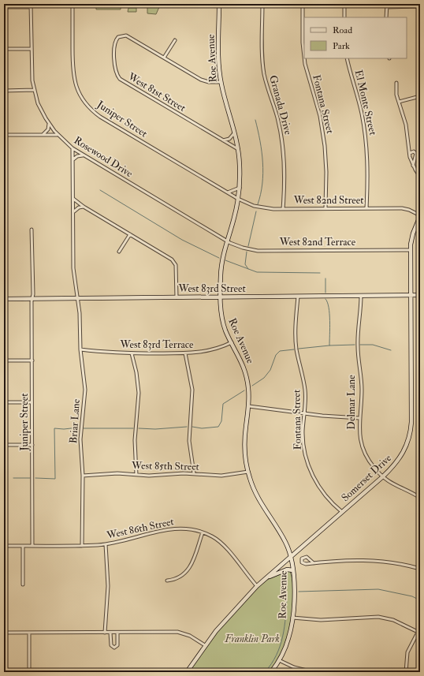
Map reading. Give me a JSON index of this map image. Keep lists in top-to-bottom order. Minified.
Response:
{"streets":{"street":["Roe Avenue","West 81st Street","El Monte Street","Fontana Street","Granada Drive","Juniper Street","Rosewood Drive","West 82nd Street","West 82nd Terrace","West 83rd Street","West 83rd Terrace","Delmar Lane","Briar Lane","West 85th Street","Somerset Drive","West 86th Street"]},"crossings":[["Roe Avenue","West 81st Street"],["Roe Avenue","Juniper Street"],["Roe Avenue","Rosewood Drive"],["Roe Avenue","West 82nd Street"],["Roe Avenue","West 82nd Terrace"],["Roe Avenue","West 83rd Street"],["Roe Avenue","West 83rd Terrace"],["Roe Avenue","West 85th Street"],["Roe Avenue","Somerset Drive"],["El Monte Street","West 82nd Street"],["Fontana Street","West 82nd Street"],["Fontana Street","West 83rd Street"],["Fontana Street","Somerset Drive"],["Granada Drive","West 82nd Street"],["Juniper Street","West 82nd Street"],["Juniper Street","West 83rd Street"],["Juniper Street","West 86th Street"],["Rosewood Drive","West 82nd Terrace"],["Rosewood Drive","Briar Lane"],["West 82nd Street","Somerset Drive"],["West 82nd Terrace","Somerset Drive"],["West 83rd Street","Delmar Lane"],["West 83rd Street","Briar Lane"],["West 83rd Street","Somerset Drive"],["West 83rd Terrace","Briar Lane"],["Delmar Lane","Somerset Drive"],["Briar Lane","West 85th Street"],["Briar Lane","West 86th Street"],["Somerset Drive","West 86th Street"]],"parks":["Franklin Park"],"legend":["Road","Park"]}
